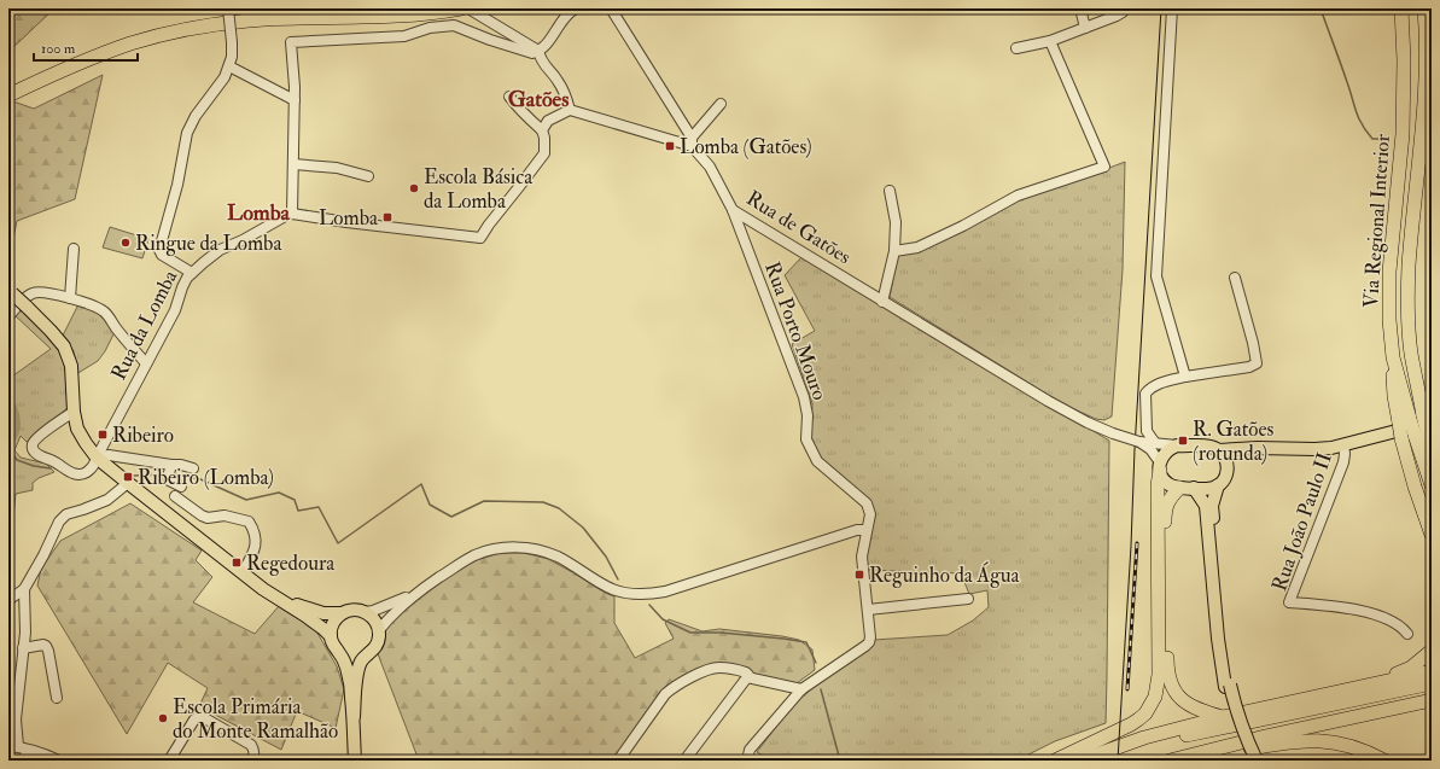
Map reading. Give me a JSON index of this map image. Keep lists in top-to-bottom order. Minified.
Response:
{"streets":{"highway":["Via Regional Interior"],"street":["Rua de Gatões","Rua da Lomba","Rua Porto Mouro","Rua João Paulo II"]},"crossings":[["Rua de Gatões","Rua Porto Mouro"]],"districts":["Gatões","Lomba"],"places":{"transit":["Lomba (Gatões)","Lomba","Ribeiro","R. Gatões (rotunda)","Ribeiro (Lomba)","Regedoura","Reguinho da Água"],"other":["Escola Básica da Lomba","Ringue da Lomba","Escola Primária do Monte Ramalhão"]},"scale_bar":"100 m"}
